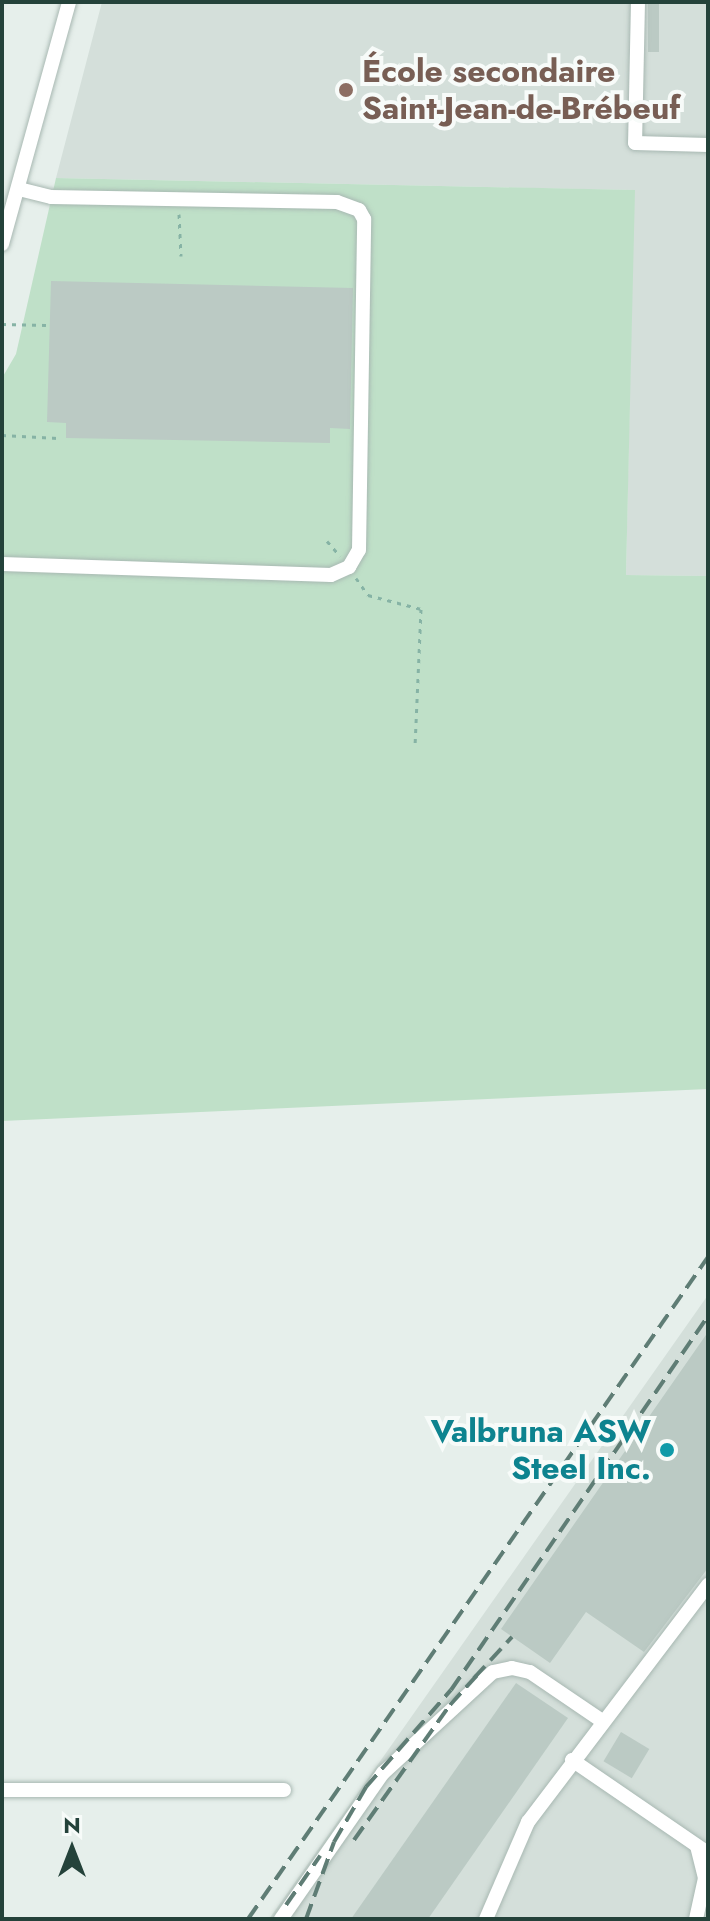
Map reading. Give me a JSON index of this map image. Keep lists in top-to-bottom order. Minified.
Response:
{"places":["École secondaire Saint-Jean-de-Brébeuf","Valbruna ASW Steel Inc."],"north":"top"}
